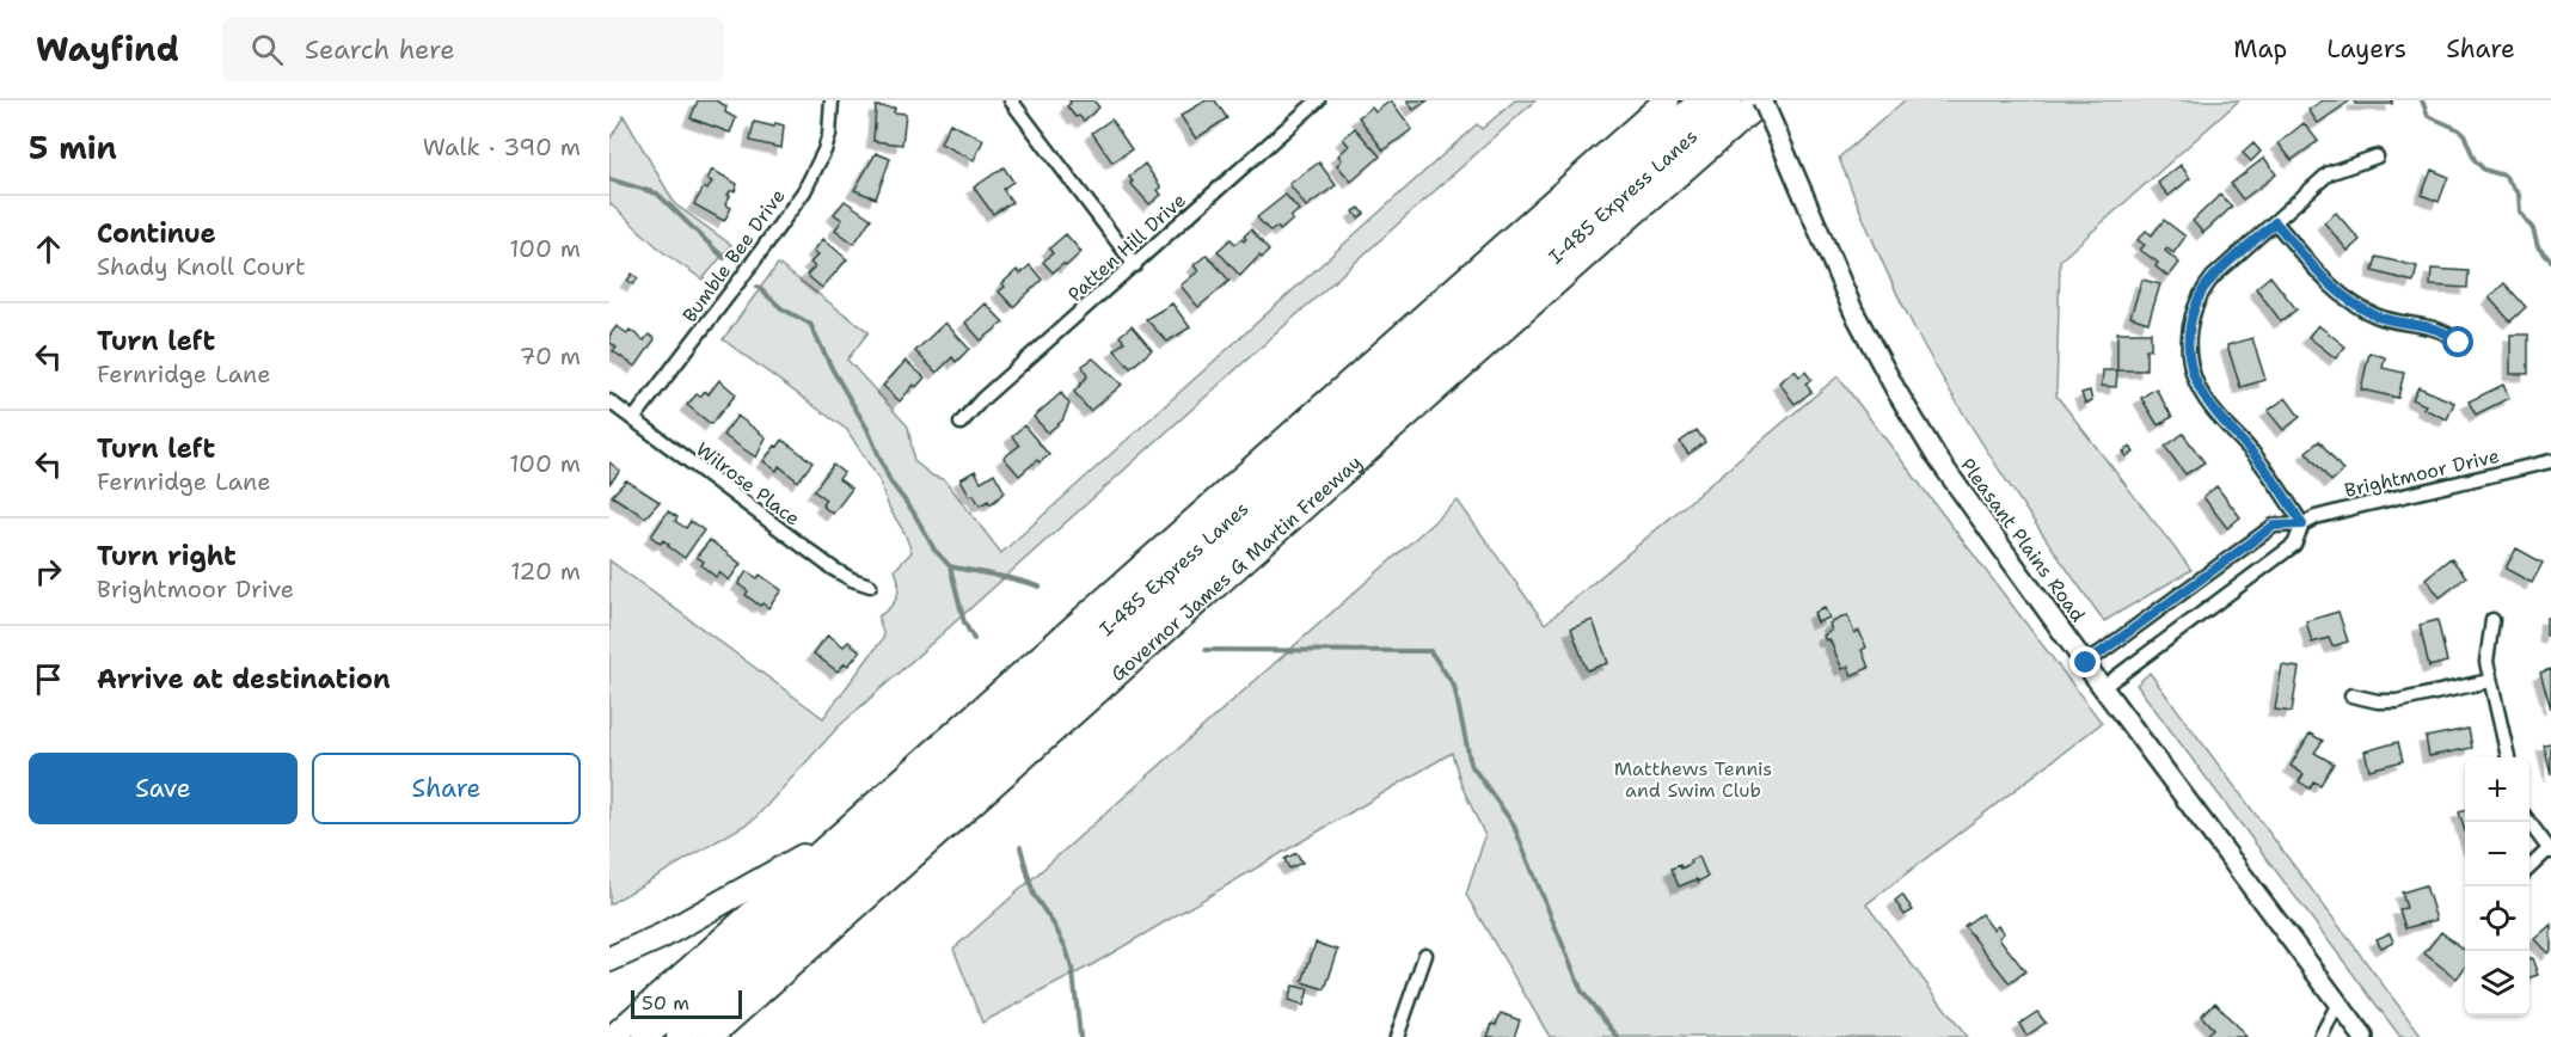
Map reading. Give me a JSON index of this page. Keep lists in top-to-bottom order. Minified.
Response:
{"streets":{"highway":["I-485 Express Lanes","Governor James G Martin Freeway"],"street":["Patten Hill Drive","Bumble Bee Drive","Brightmoor Drive","Wilrose Place","Pleasant Plains Road"]},"crossings":[["Bumble Bee Drive","Wilrose Place"],["Brightmoor Drive","Pleasant Plains Road"],["Pleasant Plains Road","Governor James G Martin Freeway"]],"parks":["Matthews Tennis and Swim Club"],"scale_bar":"50 m","page":{"header":"Wayfind","search":"Search here","nav":["Map","Layers","Share"],"heading":["5 min","Walk · 390 m"],"list":[["Continue","Shady Knoll Court","100 m"],["Turn left","Fernridge Lane","70 m"],["Turn left","Fernridge Lane","100 m"],["Turn right","Brightmoor Drive","120 m"],"Arrive at destination"],"buttons":["Save","Share"],"map_buttons":["+","−"],"scale":"50 m"}}
